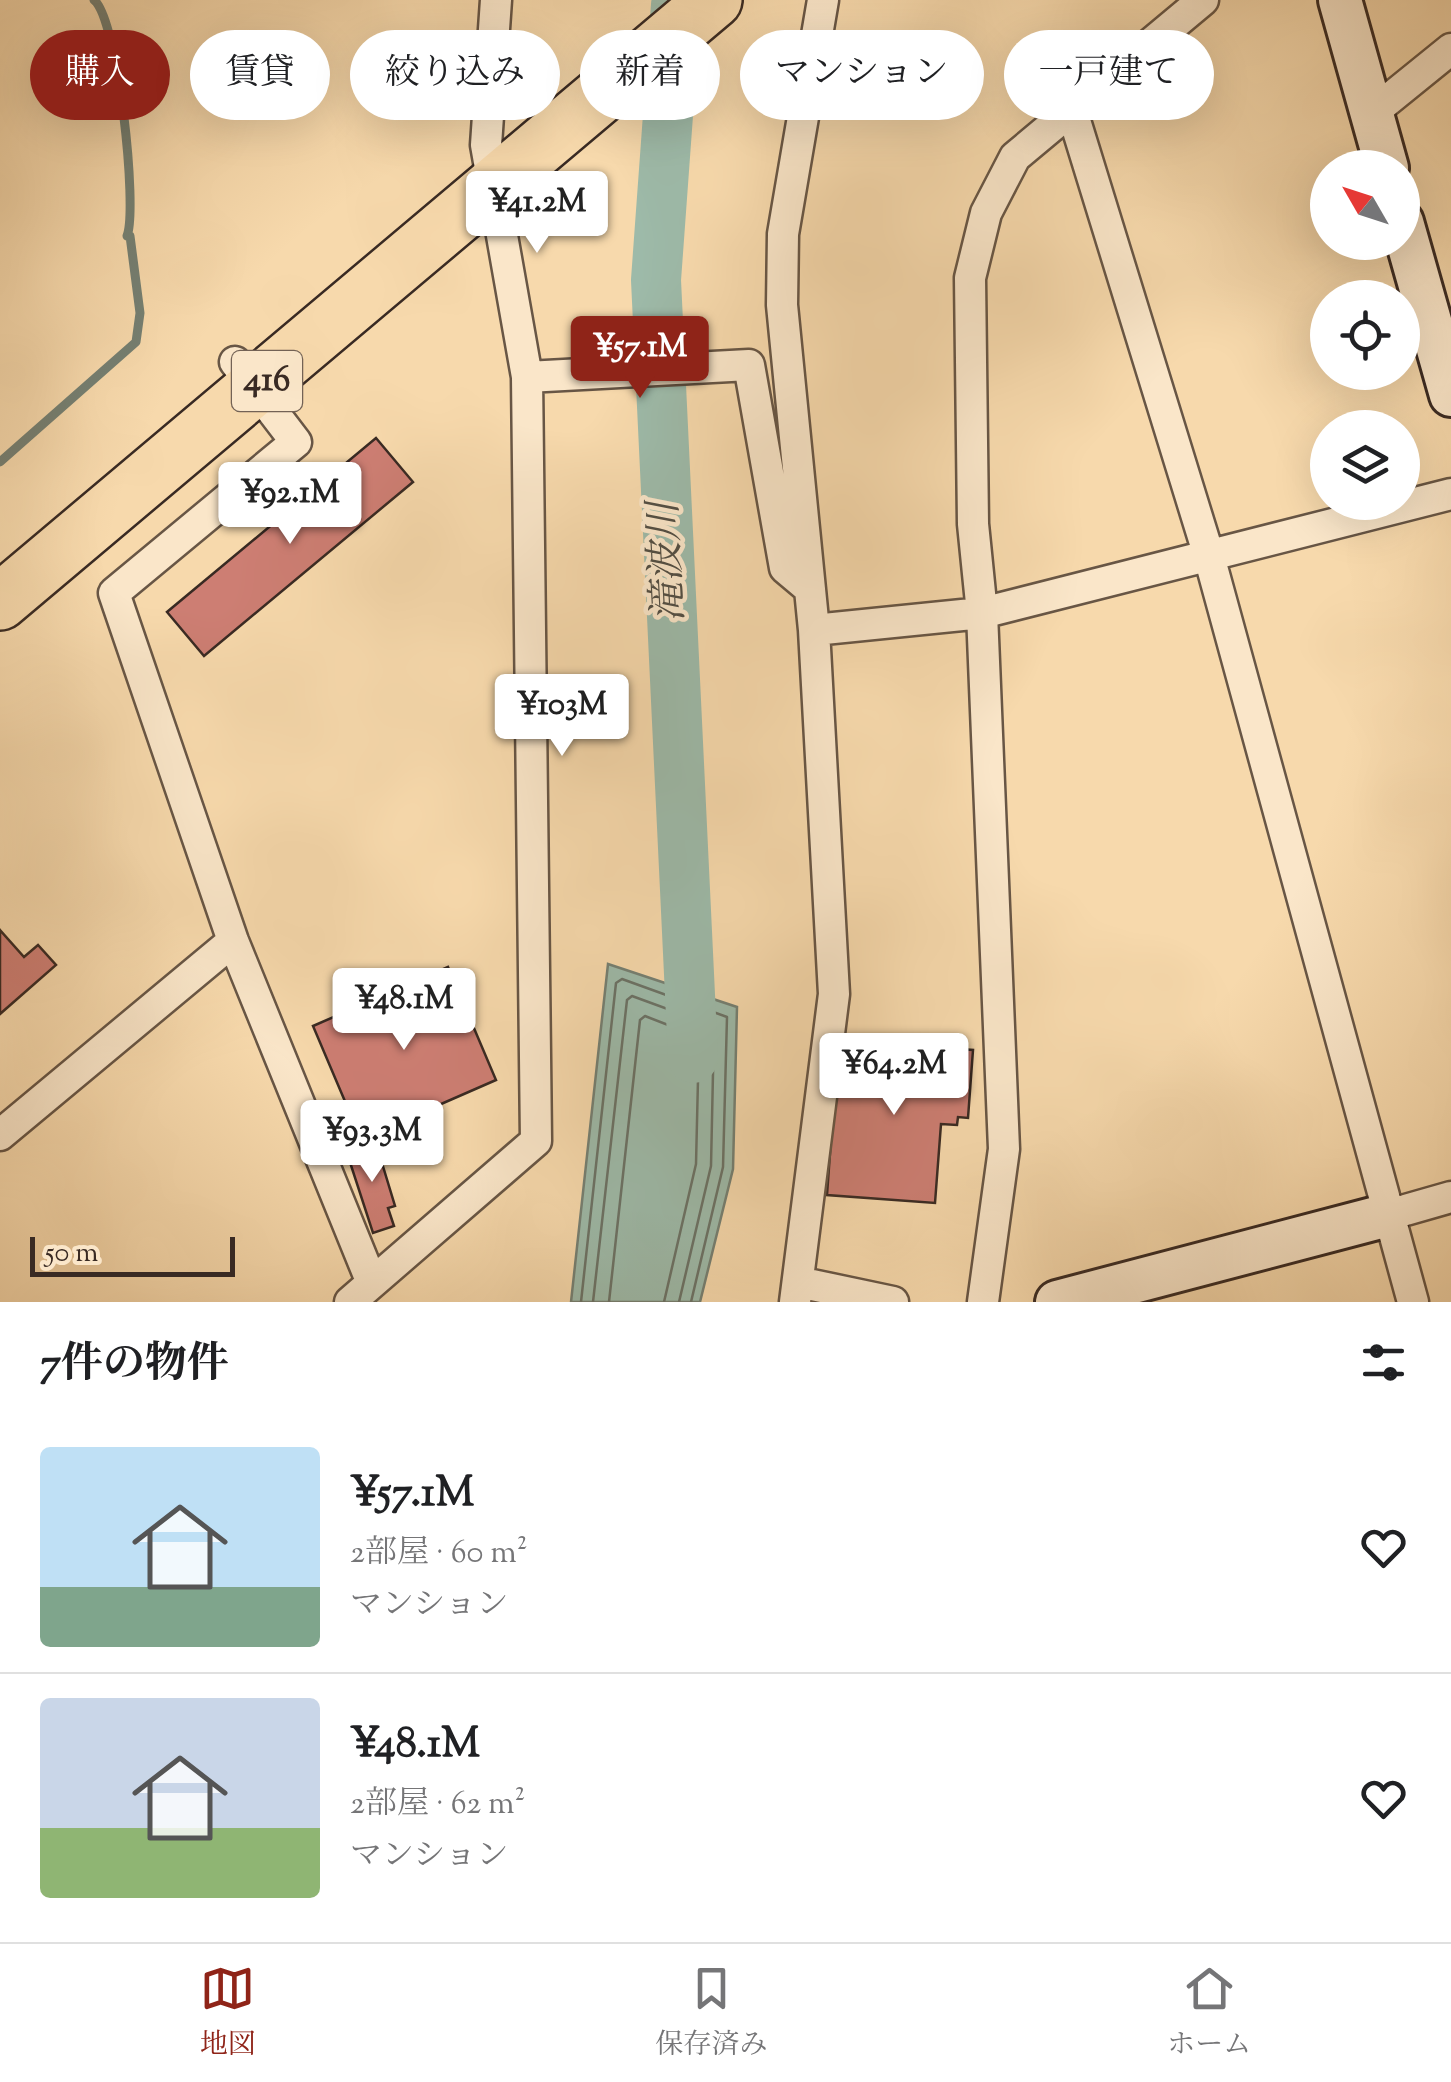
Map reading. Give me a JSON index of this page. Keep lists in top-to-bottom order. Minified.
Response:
{"streets":{"highway":["416"]},"water":["滝波川"],"scale_bar":"50 m","north":"top left","page":{"chip":["購入","賃貸","絞り込み","新着","マンション","一戸建て"],"price":["¥41.2M","¥57.1M","¥92.1M","¥103M","¥48.1M","¥64.2M","¥93.3M"],"scale":"50 m","heading":"7件の物件","list":[{"name":"¥57.1M","note":"2部屋 · 60 m² · マンション"},{"name":"¥48.1M","note":"2部屋 · 62 m² · マンション"}],"tabs":["地図","保存済み","ホーム"]}}
